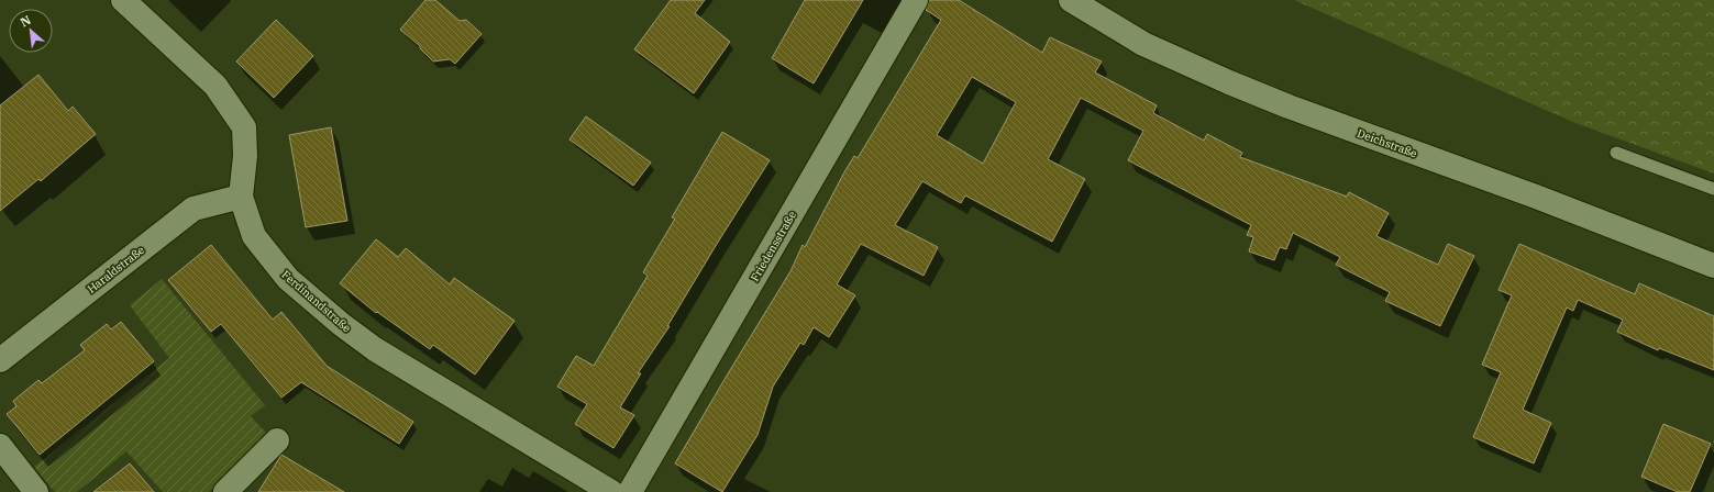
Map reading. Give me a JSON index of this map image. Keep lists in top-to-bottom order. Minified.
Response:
{"streets":{"street":["Deichstraße","Friedensstraße","Haraldstraße","Ferdinandstraße"]},"crossings":[["Haraldstraße","Ferdinandstraße"]],"north":"top left"}
